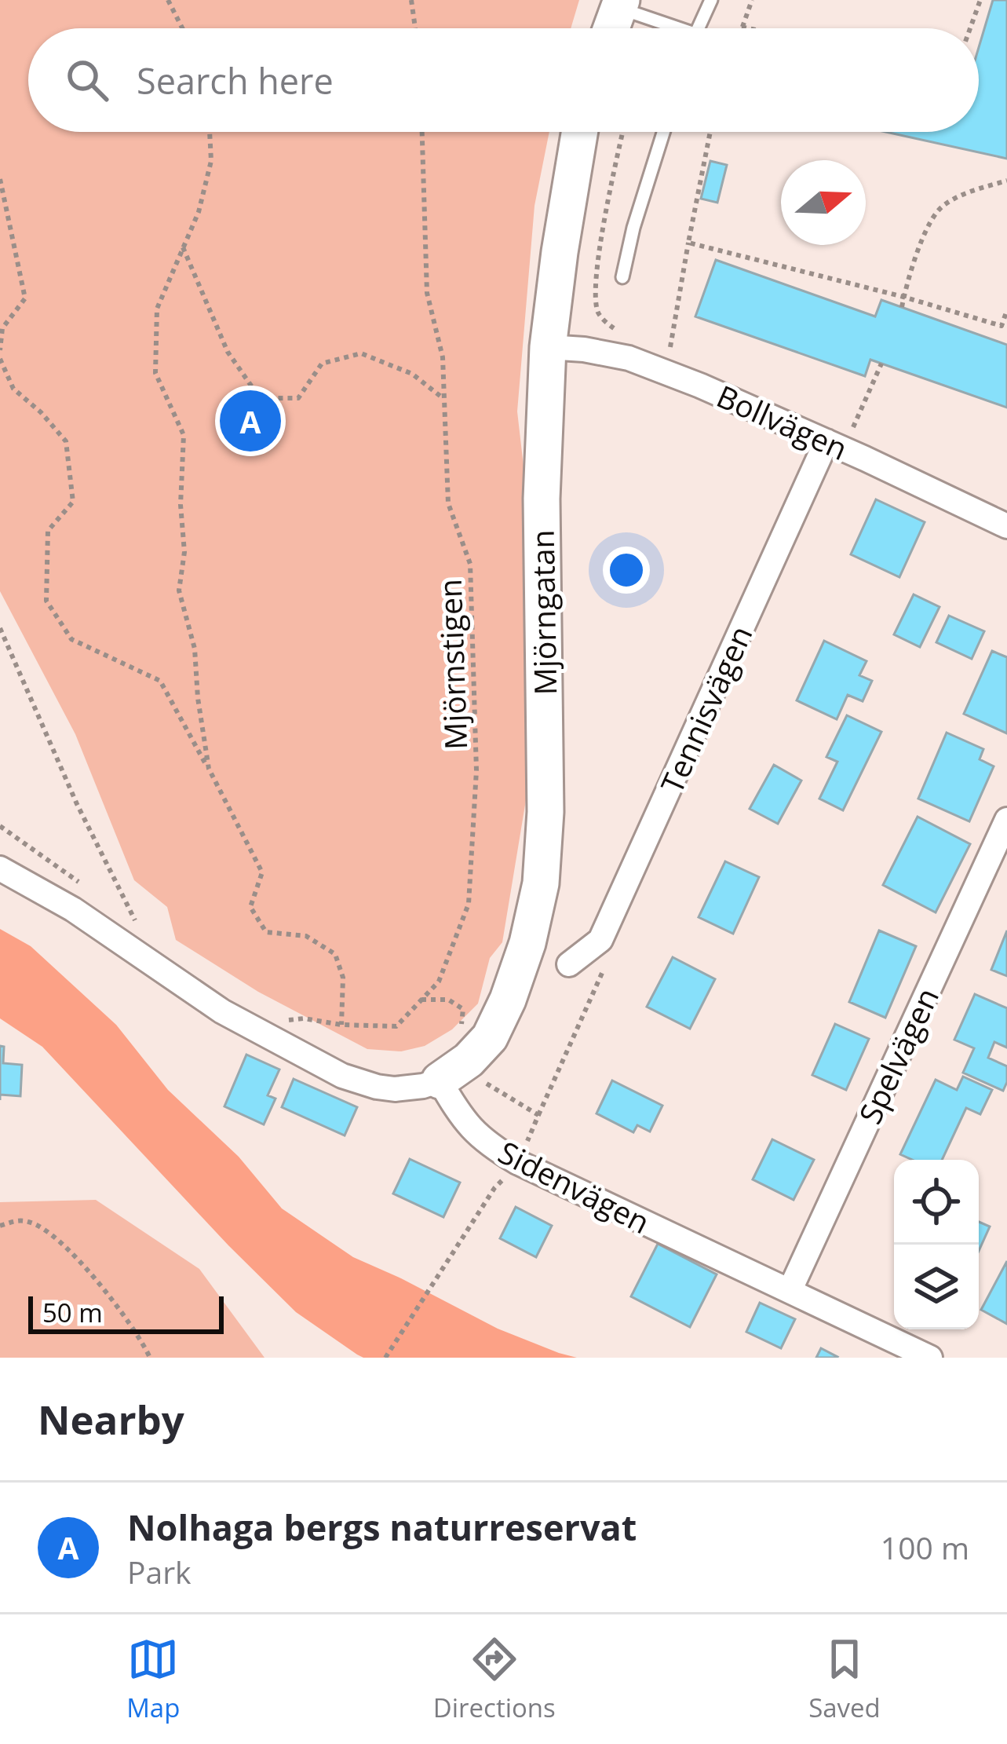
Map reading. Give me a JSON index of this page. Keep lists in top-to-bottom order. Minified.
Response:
{"streets":{"street":["Bollvägen","Mjörngatan","Tennisvägen","Spelvägen","Sidenvägen"],"path":["Mjörnstigen"]},"crossings":[["Bollvägen","Mjörngatan"],["Bollvägen","Tennisvägen"],["Mjörngatan","Sidenvägen"],["Spelvägen","Sidenvägen"]],"scale_bar":"50 m","north":"right","page":{"search":"Search here","pins":"A","scale":"50 m","heading":"Nearby","list":[{"mark":"A","name":"Nolhaga bergs naturreservat","note":"Park","value":"100 m"}],"nav":["Map","Directions","Saved"]}}
